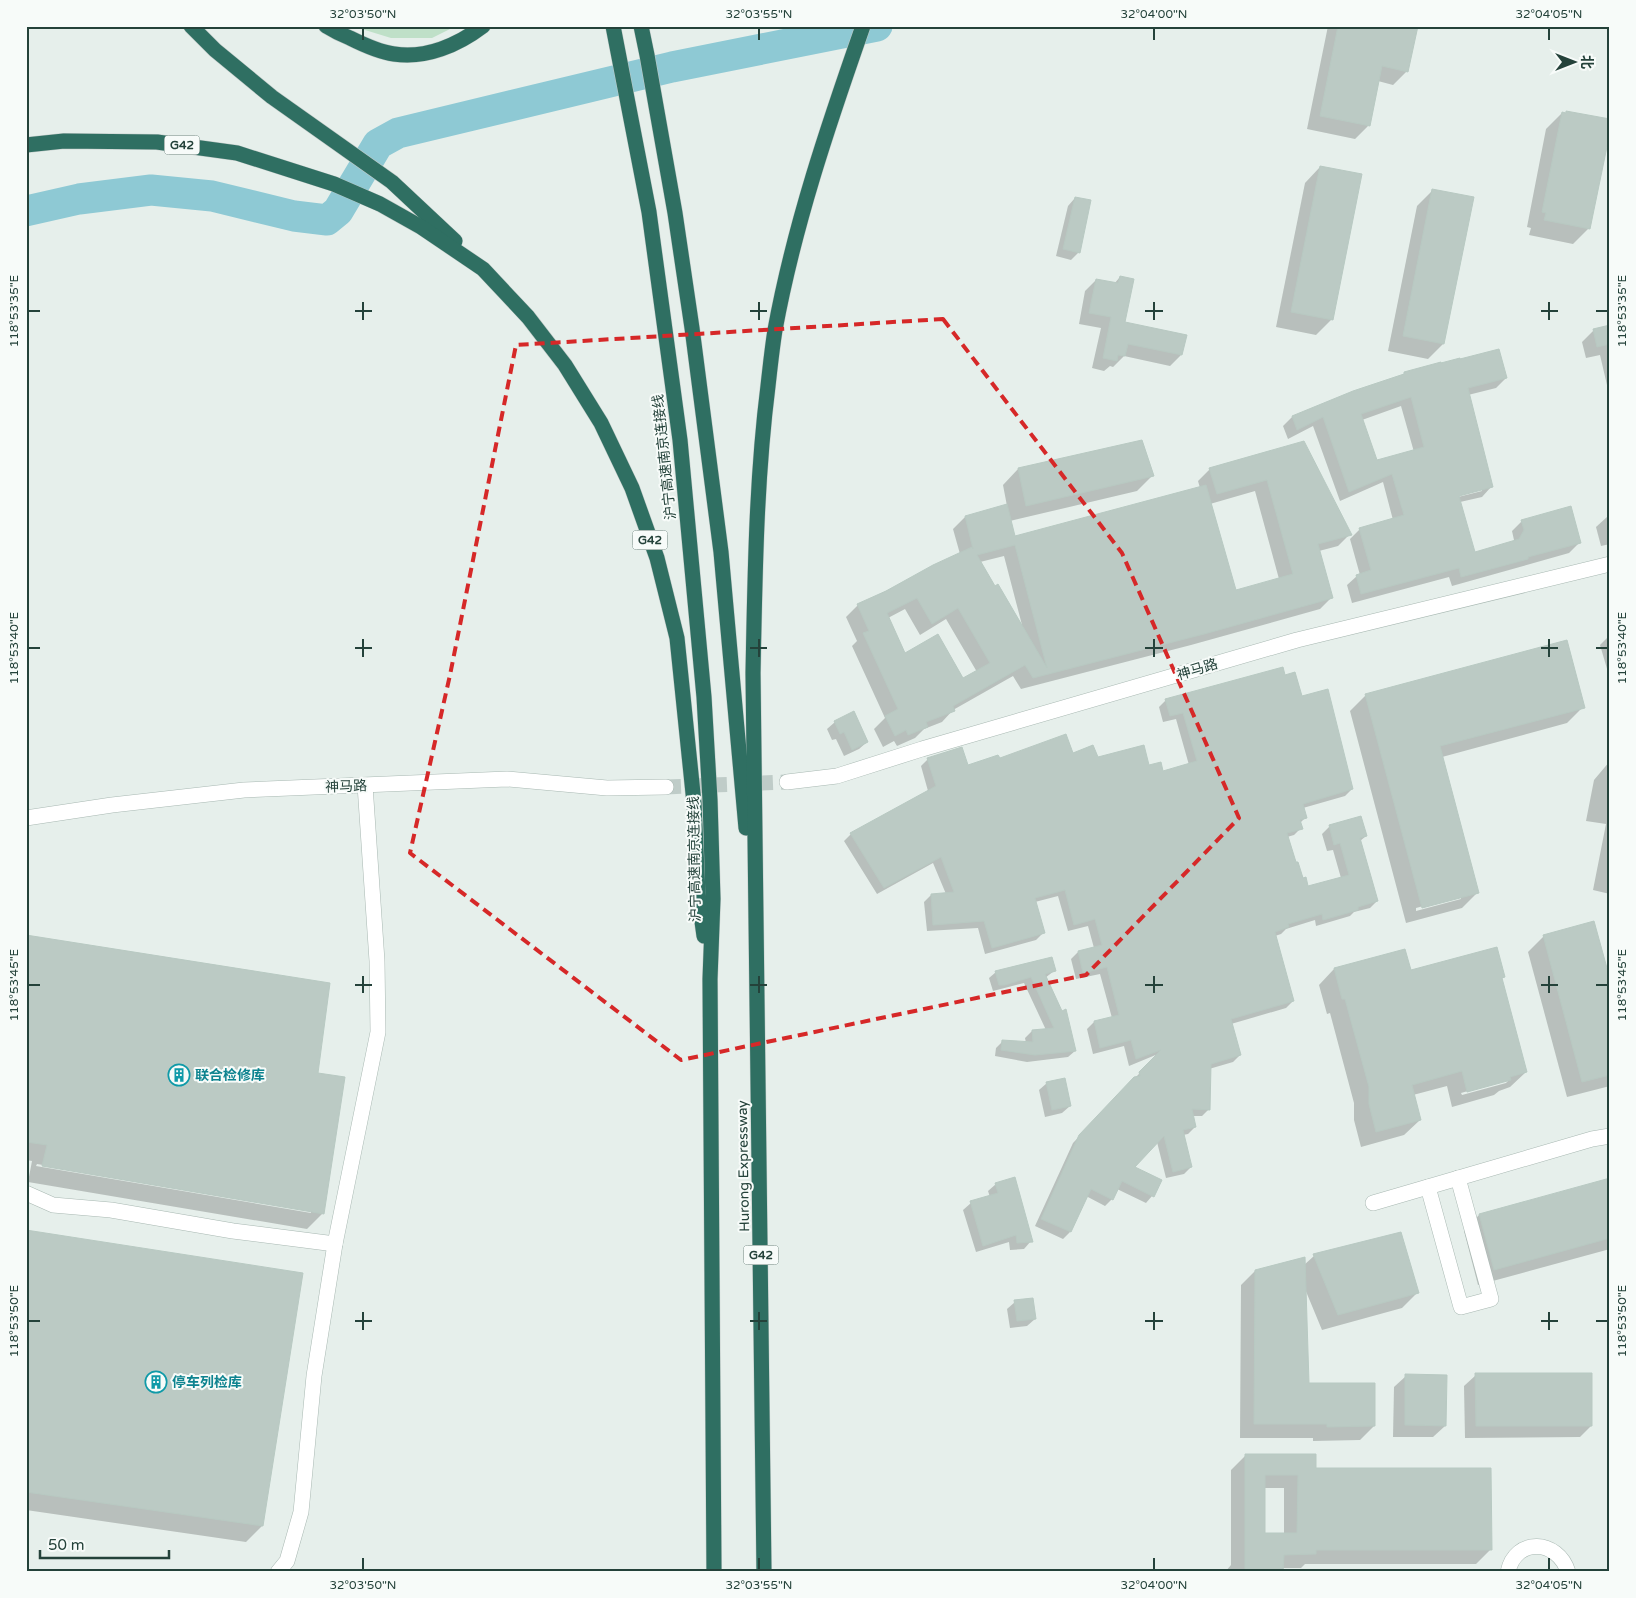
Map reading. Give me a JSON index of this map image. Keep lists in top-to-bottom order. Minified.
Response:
{"streets":{"highway":["G42","沪宁高速南京连接线","Hurong Expressway"],"street":["神马路"]},"crossings":[["G42","沪宁高速南京连接线"],["G42","Hurong Expressway"]],"places":{"building":["联合检修库","停车列检库"]},"scale_bar":"50 m","north":"right","coordinates":["32°03'50\"N","32°03'55\"N","32°04'00\"N","32°04'05\"N","118°53'35\"E","118°53'40\"E","118°53'45\"E","118°53'50\"E"]}
